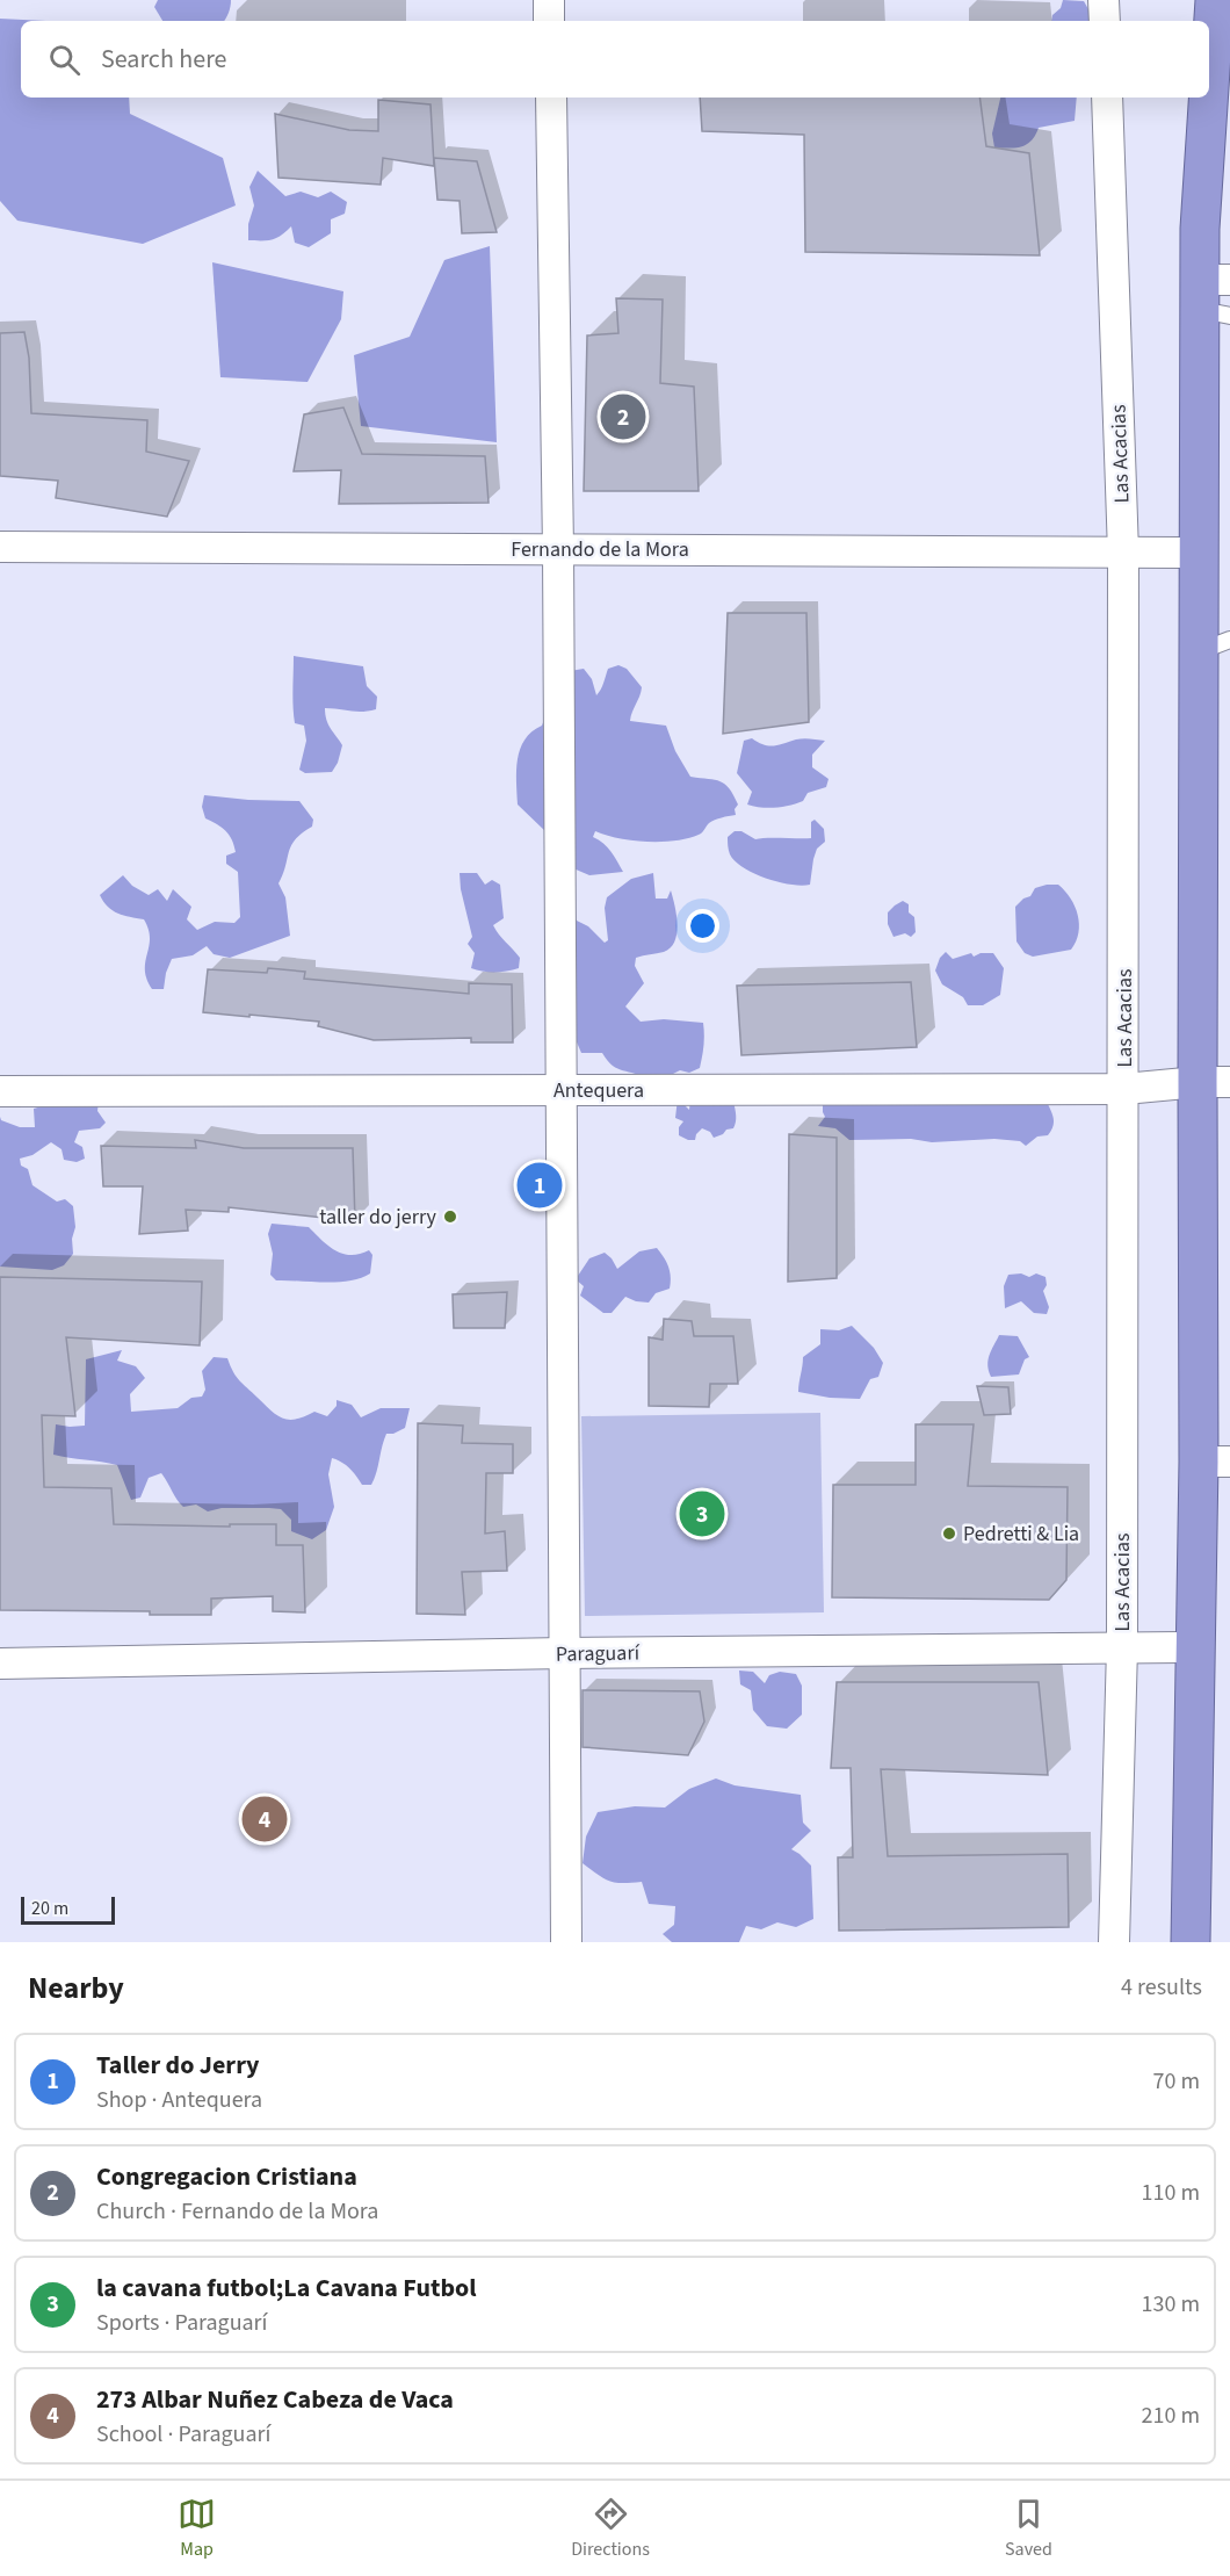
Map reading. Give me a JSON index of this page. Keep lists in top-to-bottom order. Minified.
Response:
{"streets":{"street":["Las Acacias","Fernando de la Mora","Antequera","Paraguarí"]},"crossings":[["Las Acacias","Fernando de la Mora"],["Las Acacias","Antequera"],["Las Acacias","Paraguarí"]],"places":["taller do jerry","Pedretti & Lia"],"scale_bar":"20 m","page":{"search":"Search here","pins":["2","1","3","4"],"scale":"20 m","heading":["Nearby","4 results"],"list":[{"mark":"1","name":"Taller do Jerry","note":"Shop · Antequera","value":"70 m"},{"mark":"2","name":"Congregacion Cristiana","note":"Church · Fernando de la Mora","value":"110 m"},{"mark":"3","name":"la cavana futbol;La Cavana Futbol","note":"Sports · Paraguarí","value":"130 m"},{"mark":"4","name":"273 Albar Nuñez Cabeza de Vaca","note":"School · Paraguarí","value":"210 m"}],"nav":["Map","Directions","Saved"]}}
